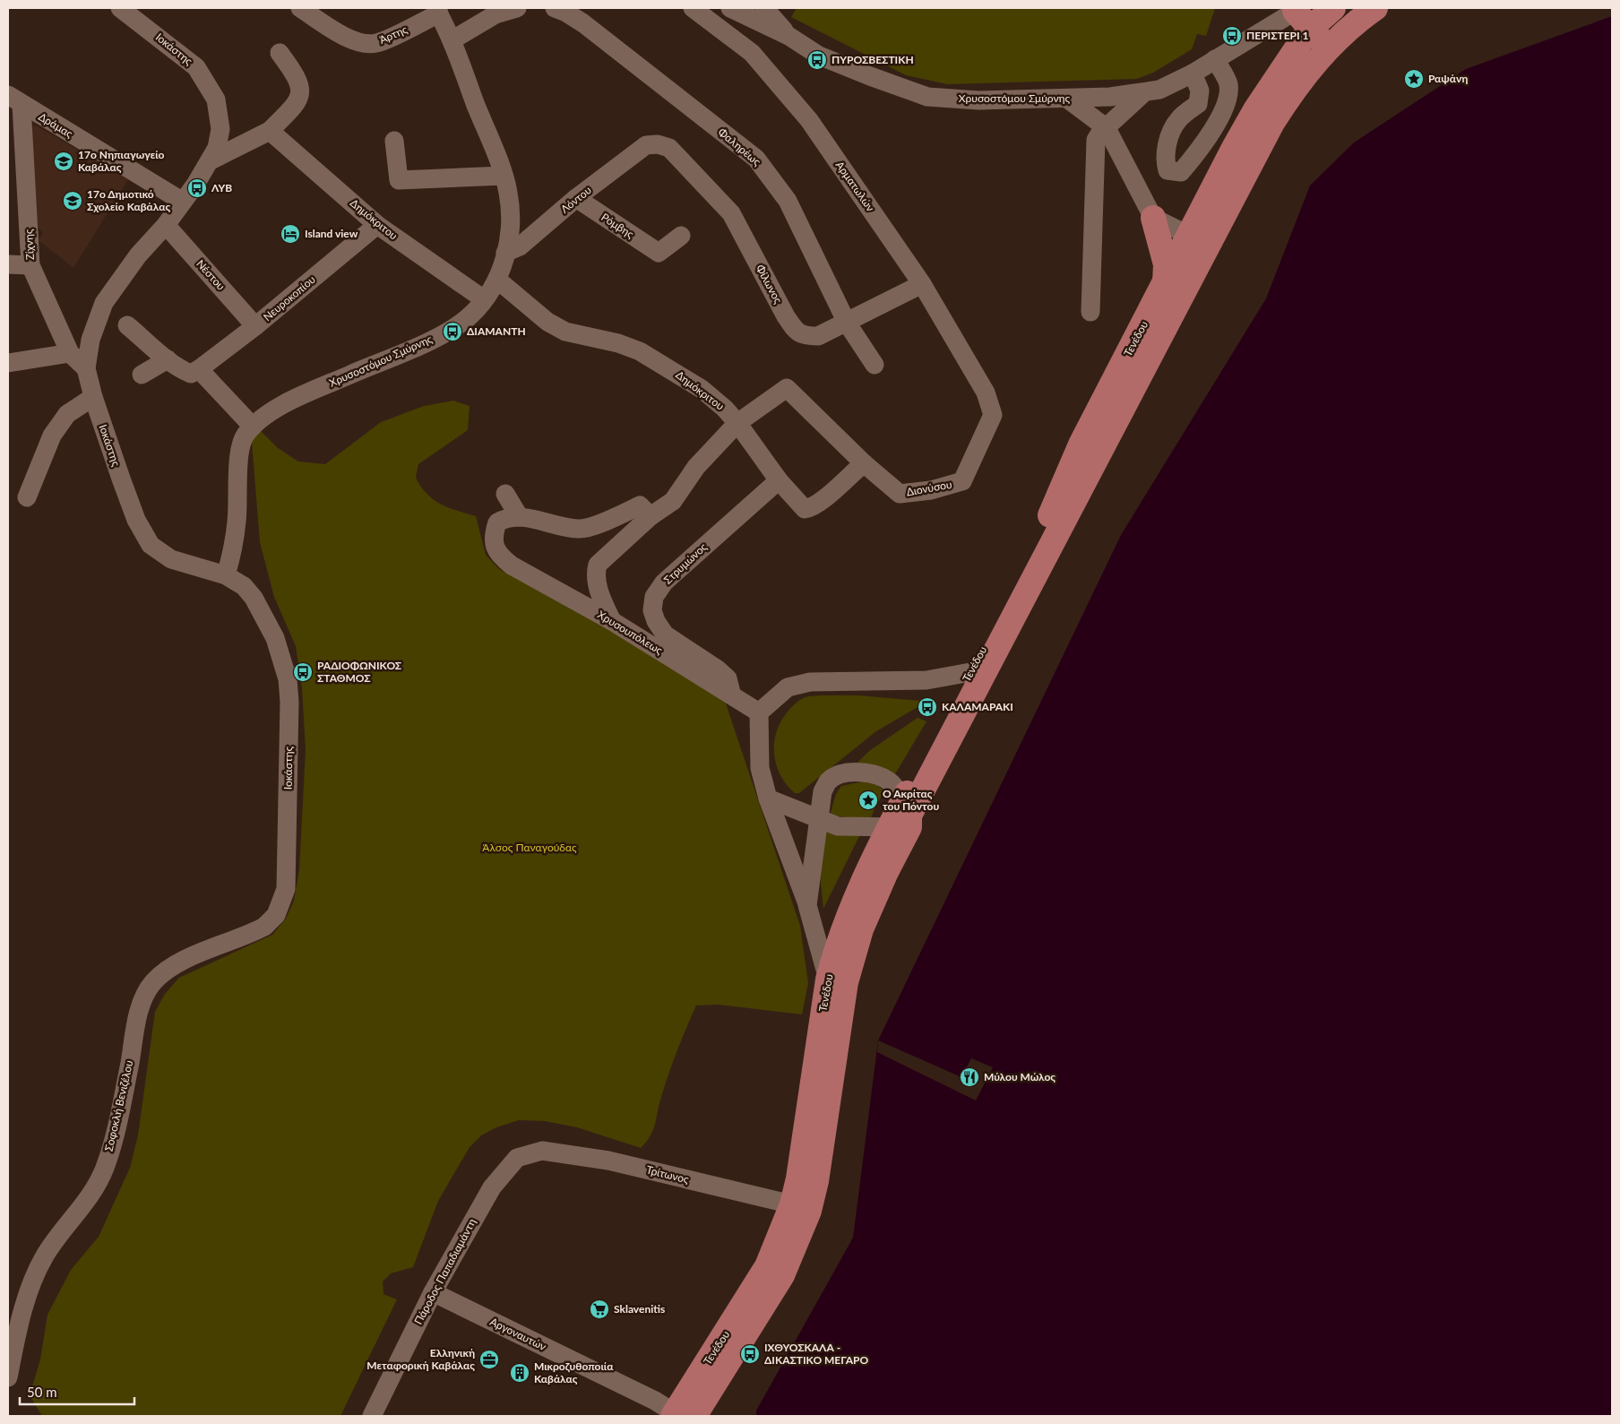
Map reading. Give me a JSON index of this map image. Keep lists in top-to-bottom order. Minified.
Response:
{"streets":{"main road":["Τενέδου"],"street":["Άρτης","Ιοκάστης","Χρυσοστόμου Σμύρνης","Δράμας","Φαληρέως","Αρματωλών","Λόντου","Δημόκριτου","Ρόμβης","Ζίχνης","Νέστου","Φίλωνος","Νευροκοπίου","Διονύσου","Στρυμώνος","Χρυσουπόλεως","Σοφοκλή Βενιζέλου","Τρίτωνος","Πάροδος Παπαδιαμάντη","Αργοναυτών"]},"crossings":[["Άρτης","Χρυσοστόμου Σμύρνης"],["Ιοκάστης","Χρυσοστόμου Σμύρνης"],["Ιοκάστης","Δράμας"],["Ιοκάστης","Ζίχνης"],["Ιοκάστης","Νέστου"],["Ιοκάστης","Σοφοκλή Βενιζέλου"],["Χρυσοστόμου Σμύρνης","Λόντου"],["Χρυσοστόμου Σμύρνης","Δημόκριτου"],["Χρυσοστόμου Σμύρνης","Τενέδου"],["Δράμας","Ζίχνης"],["Φαληρέως","Φίλωνος"],["Αρματωλών","Φίλωνος"],["Αρματωλών","Διονύσου"],["Λόντου","Ρόμβης"],["Λόντου","Φίλωνος"],["Δημόκριτου","Νευροκοπίου"],["Δημόκριτου","Διονύσου"],["Δημόκριτου","Στρυμώνος"],["Νέστου","Νευροκοπίου"],["Τενέδου","Τρίτωνος"],["Τενέδου","Αργοναυτών"],["Στρυμώνος","Χρυσουπόλεως"],["Τρίτωνος","Πάροδος Παπαδιαμάντη"],["Πάροδος Παπαδιαμάντη","Αργοναυτών"]],"parks":["Άλσος Παναγούδας"],"places":{"bus stop":["ΠΕΡΙΣΤΕΡΙ 1","ΠΥΡΟΣΒΕΣΤΙΚΗ","ΛΥΒ","ΔΙΑΜΑΝΤΗ","ΡΑΔΙΟΦΩΝΙΚΟΣ ΣΤΑΘΜΟΣ","ΚΑΛΑΜΑΡΑΚΙ","ΙΧΘΥΟΣΚΑΛΑ - ΔΙΚΑΣΤΙΚΟ ΜΕΓΑΡΟ"],"place":["Ραψάνη","Ο Ακρίτας του Πόντου"],"school or university":["17ο Νηπιαγωγείο Καβάλας","17ο Δημοτικό Σχολείο Καβάλας"],"hotel":["Island view"],"restaurant":["Μύλου Μώλος"],"supermarket":["Sklavenitis"],"office":["Ελληνική Μεταφορική Καβάλας"],"building":["Μικροζυθοποιία Καβάλας"]},"scale_bar":"50 m"}
